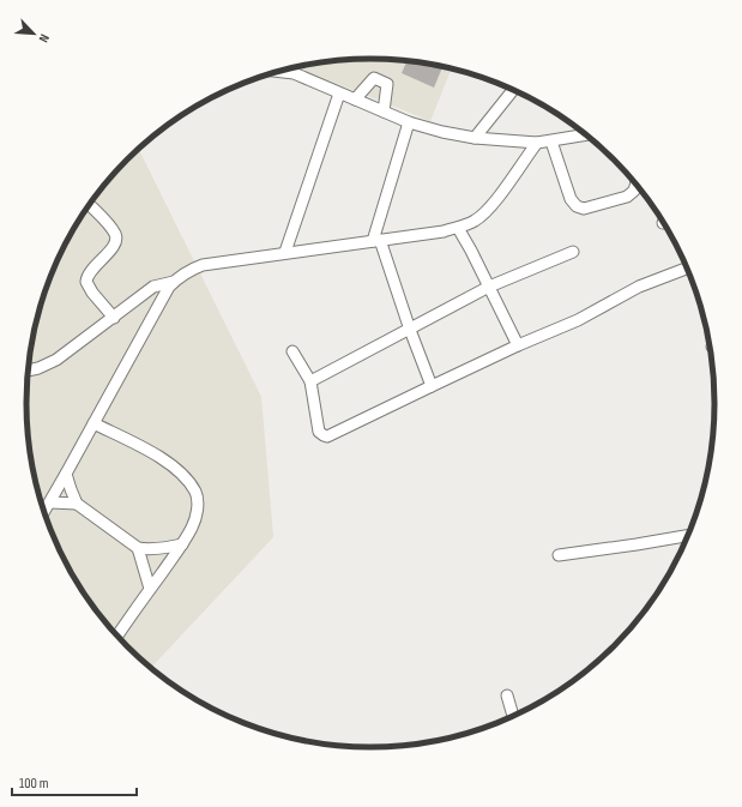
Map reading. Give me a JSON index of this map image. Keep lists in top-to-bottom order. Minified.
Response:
{"scale_bar":"100 m","north":"bottom right"}
